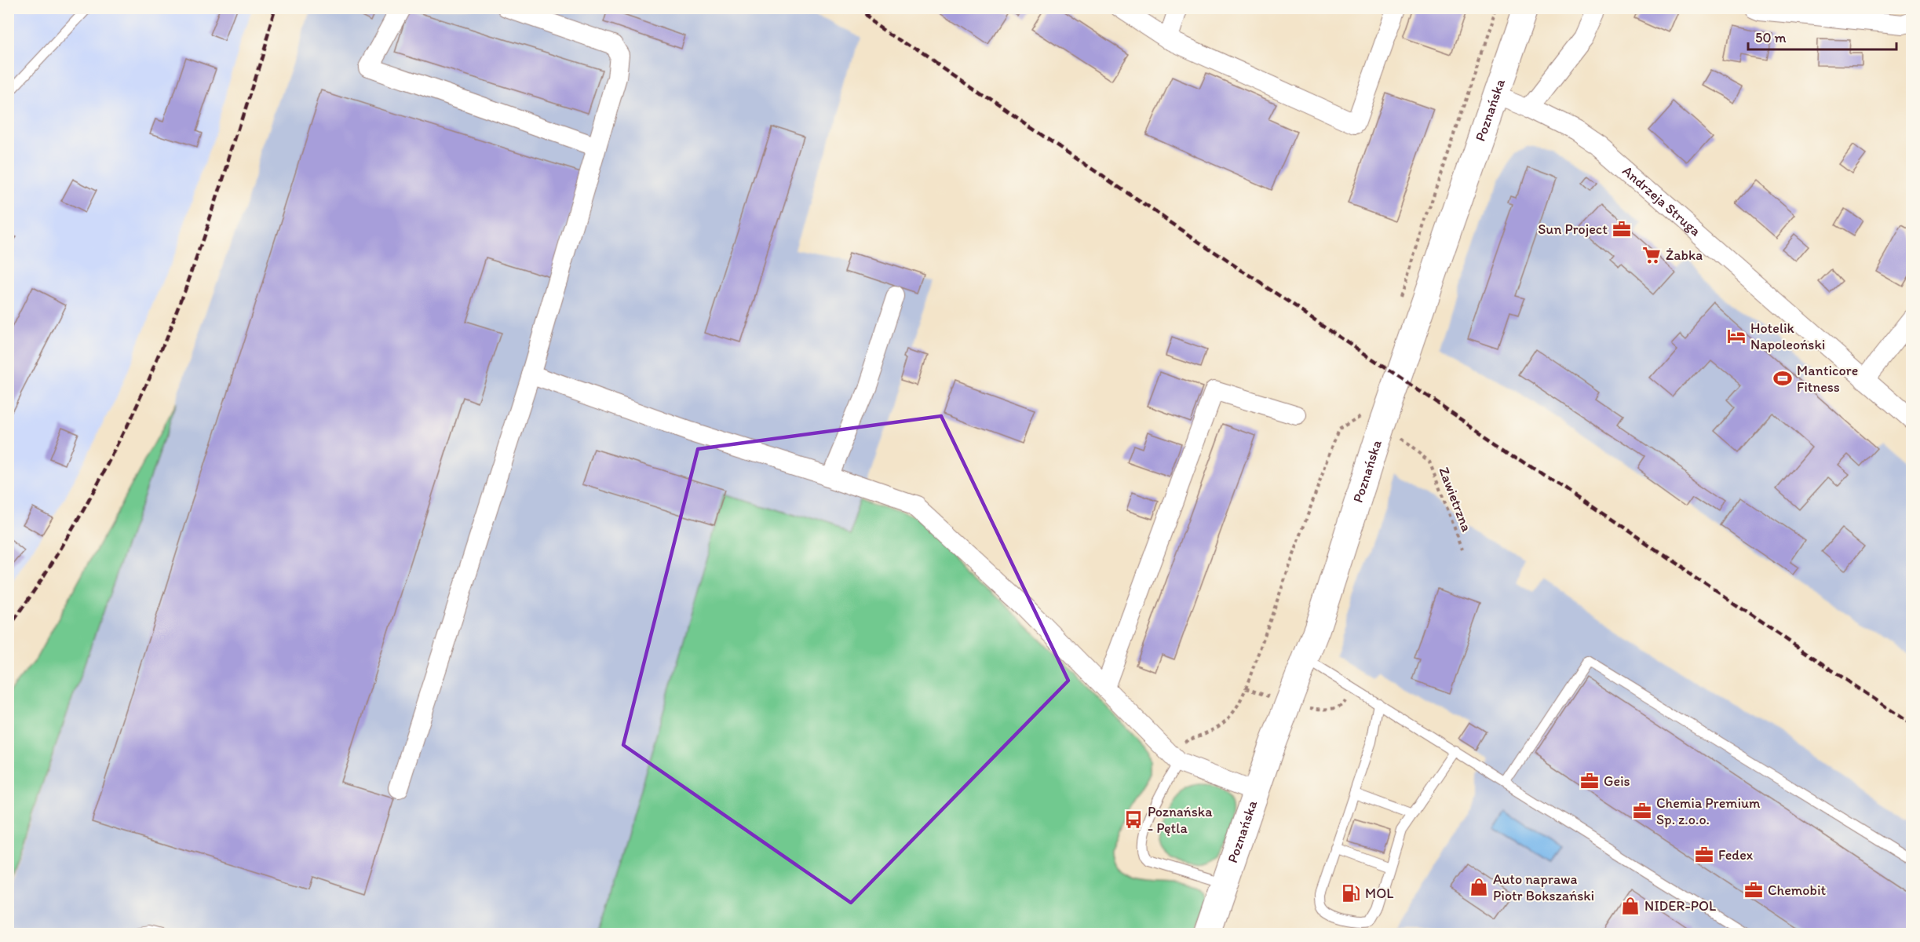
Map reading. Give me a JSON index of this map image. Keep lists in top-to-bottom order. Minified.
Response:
{"streets":{"main road":["Poznańska"],"street":["Andrzeja Struga"],"path":["Zawietrzna"]},"crossings":[["Poznańska","Andrzeja Struga"],["Poznańska","Zawietrzna"]],"places":{"office":["Sun Project","Geis","Chemia Premium Sp. z.o.o.","Fedex","Chemobit"],"supermarket":["Żabka"],"hotel":["Hotelik Napoleoński"],"sports":["Manticore Fitness"],"bus stop":["Poznańska - Pętla"],"shop":["Auto naprawa Piotr Bokszański","NIDER-POL"],"fuel station":["MOL"]},"scale_bar":"50 m"}
